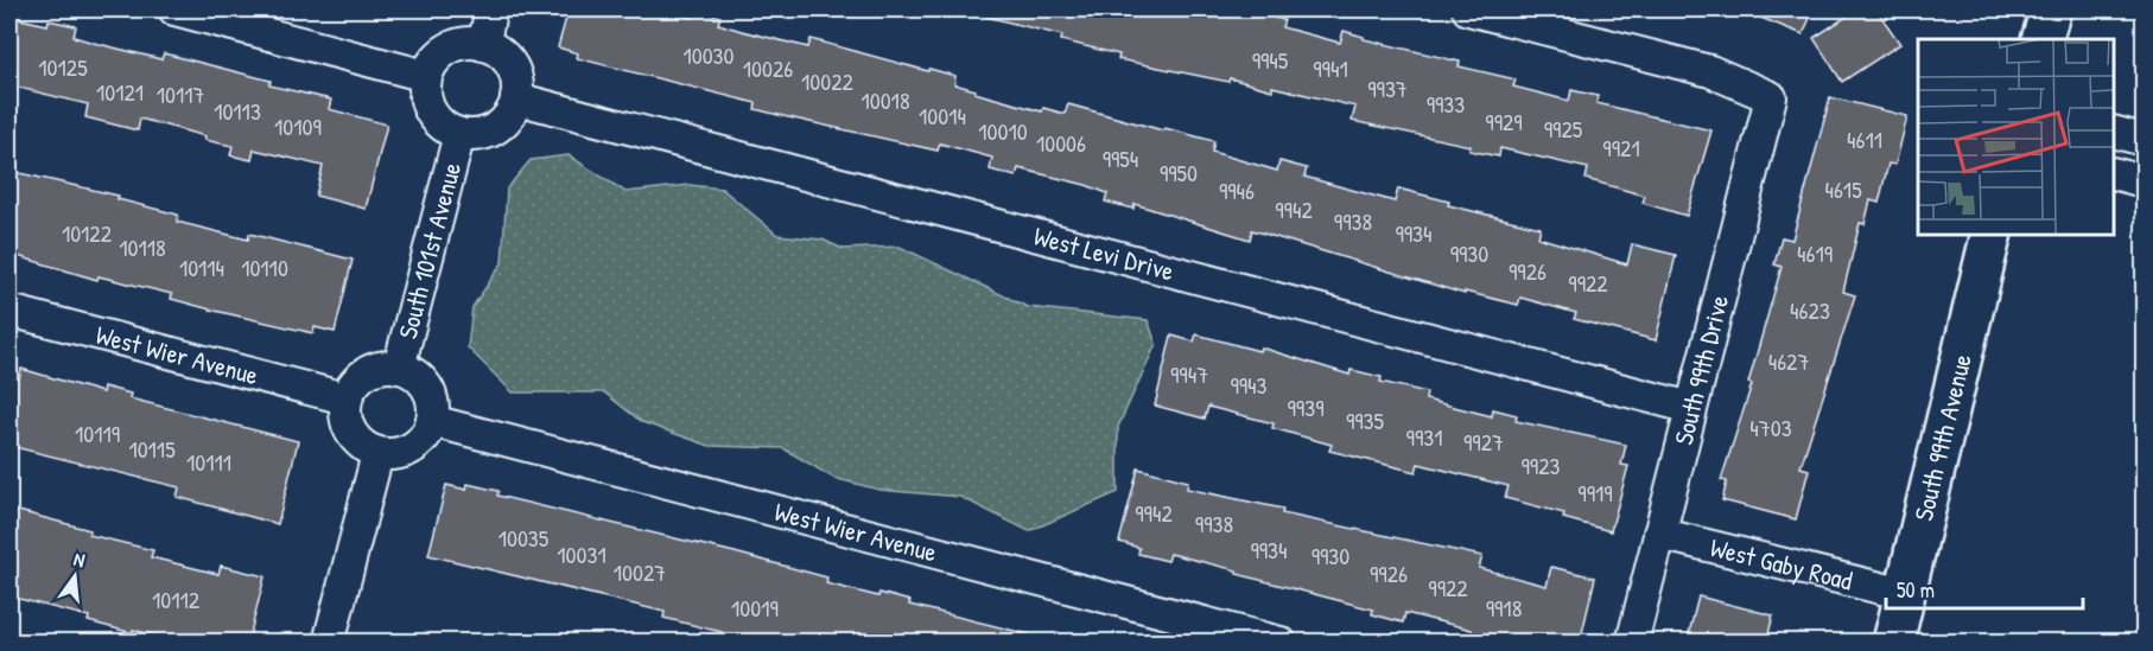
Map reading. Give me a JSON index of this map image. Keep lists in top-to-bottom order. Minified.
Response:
{"streets":{"main road":["South 99th Avenue"],"street":["South 101st Avenue","West Levi Drive","West Wier Avenue","South 99th Drive","West Gaby Road"]},"crossings":[["South 101st Avenue","West Levi Drive"],["South 101st Avenue","West Wier Avenue"],["West Levi Drive","South 99th Drive"],["South 99th Drive","West Gaby Road"],["South 99th Avenue","West Gaby Road"]],"house_numbers":["10030","9945","10125","10026","9941","10022","9937","10121","10117","10018","9933","10113","10014","9929","10109","9925","10010","4611","10006","9921","9954","9950","4615","9946","9942","9938","10122","9934","10118","9930","4619","10114","10110","9926","9922","4623","4627","9947","9943","9939","9935","4703","10119","9931","9927","10115","10111","9923","9919","9942","9938","10035","9934","10031","9930","10027","9926","9922","10112","10019","9918"],"scale_bar":"50 m","north":"top"}
